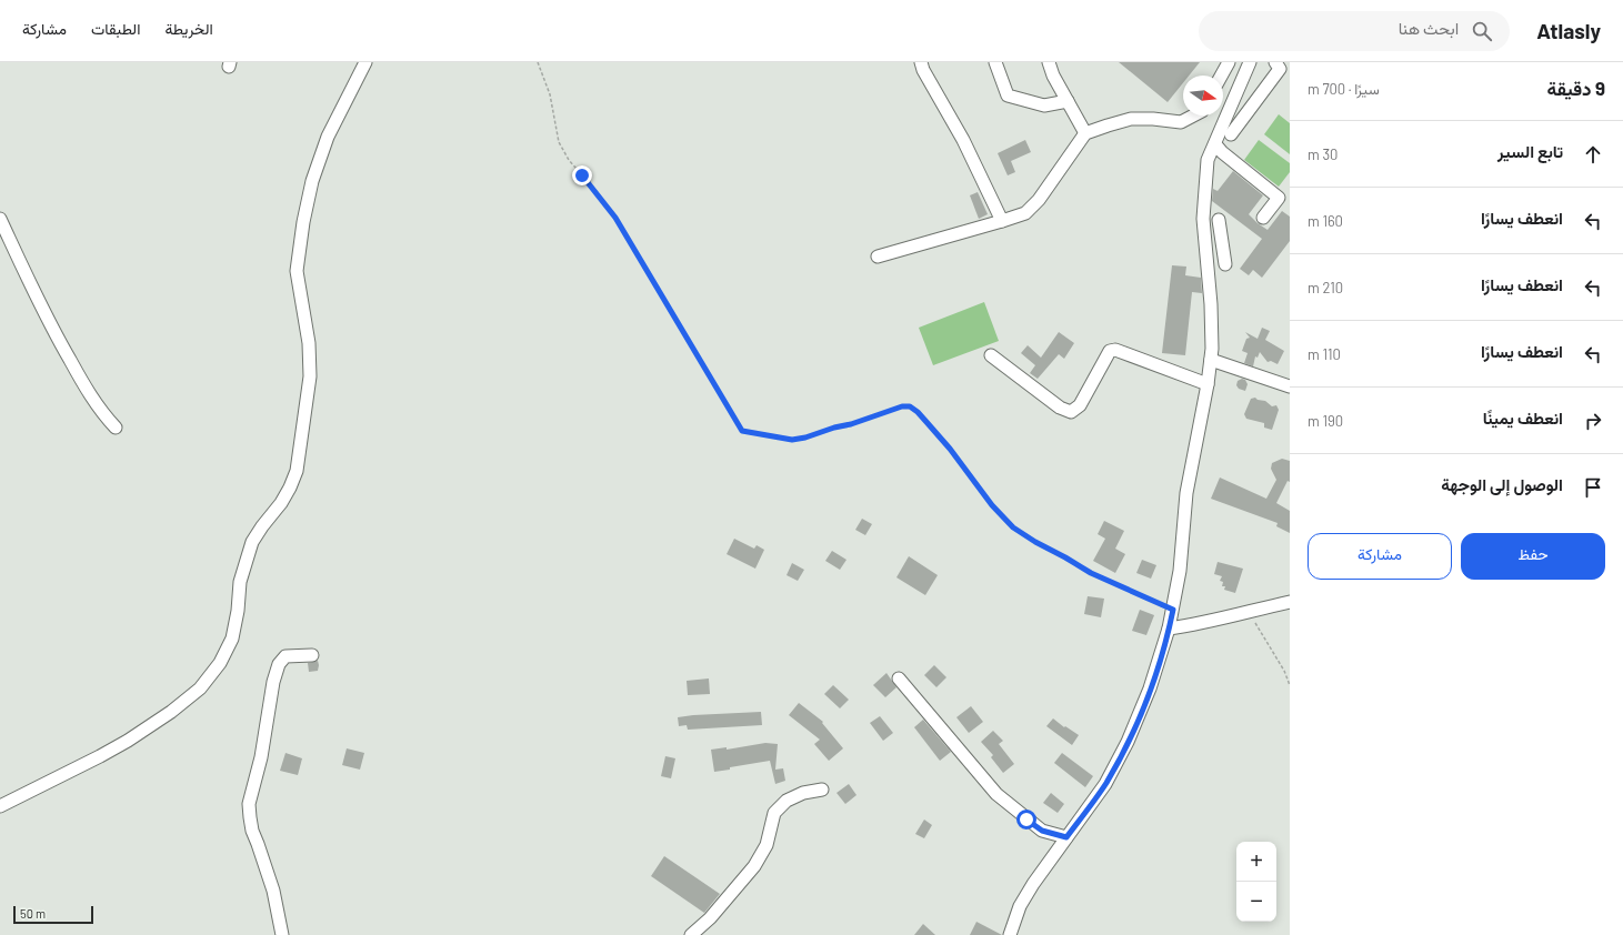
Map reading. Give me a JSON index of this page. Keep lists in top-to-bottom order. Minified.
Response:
{"scale_bar":"50 m","north":"right","page":{"header":"Atlasly","search":"ابحث هنا","nav":["الخريطة","الطبقات","مشاركة"],"heading":["9 دقيقة","سيرًا · 700 m"],"list":[["تابع السير","30 m"],["انعطف يسارًا","160 m"],["انعطف يسارًا","210 m"],["انعطف يسارًا","110 m"],["انعطف يمينًا","190 m"],"الوصول إلى الوجهة"],"buttons":["حفظ","مشاركة"],"map_buttons":["+","−"],"scale":"50 m"}}
